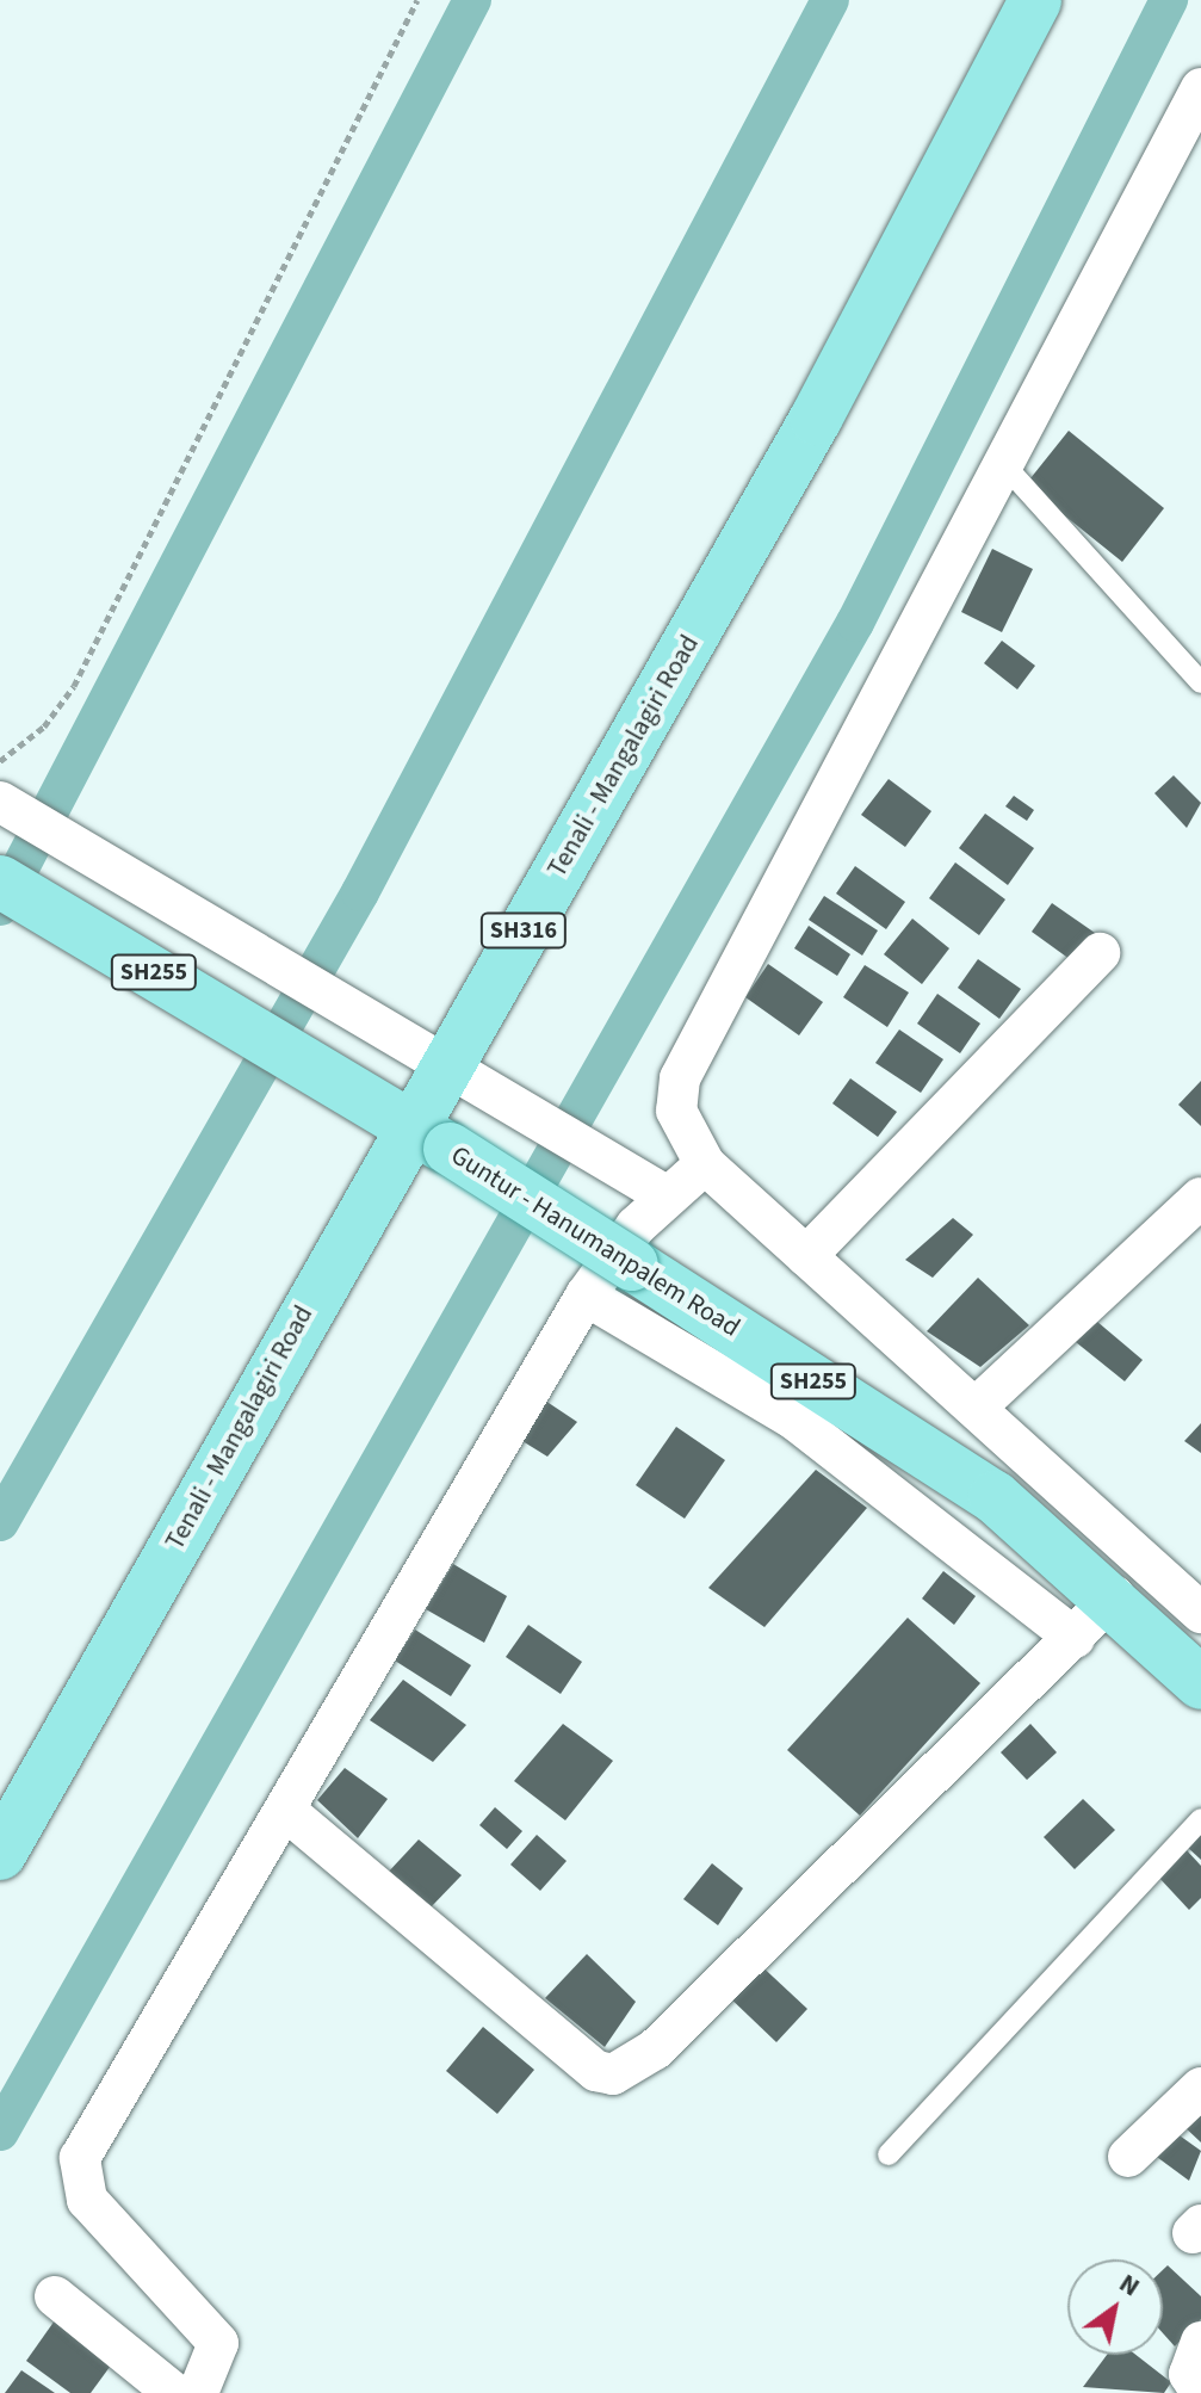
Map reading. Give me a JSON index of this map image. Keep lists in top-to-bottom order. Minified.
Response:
{"streets":{"main road":["Tenali - Mangalagiri Road","SH316","SH255","Guntur - Hanumanpalem Road"]},"crossings":[["Tenali - Mangalagiri Road","Guntur - Hanumanpalem Road"]],"north":"top right"}
